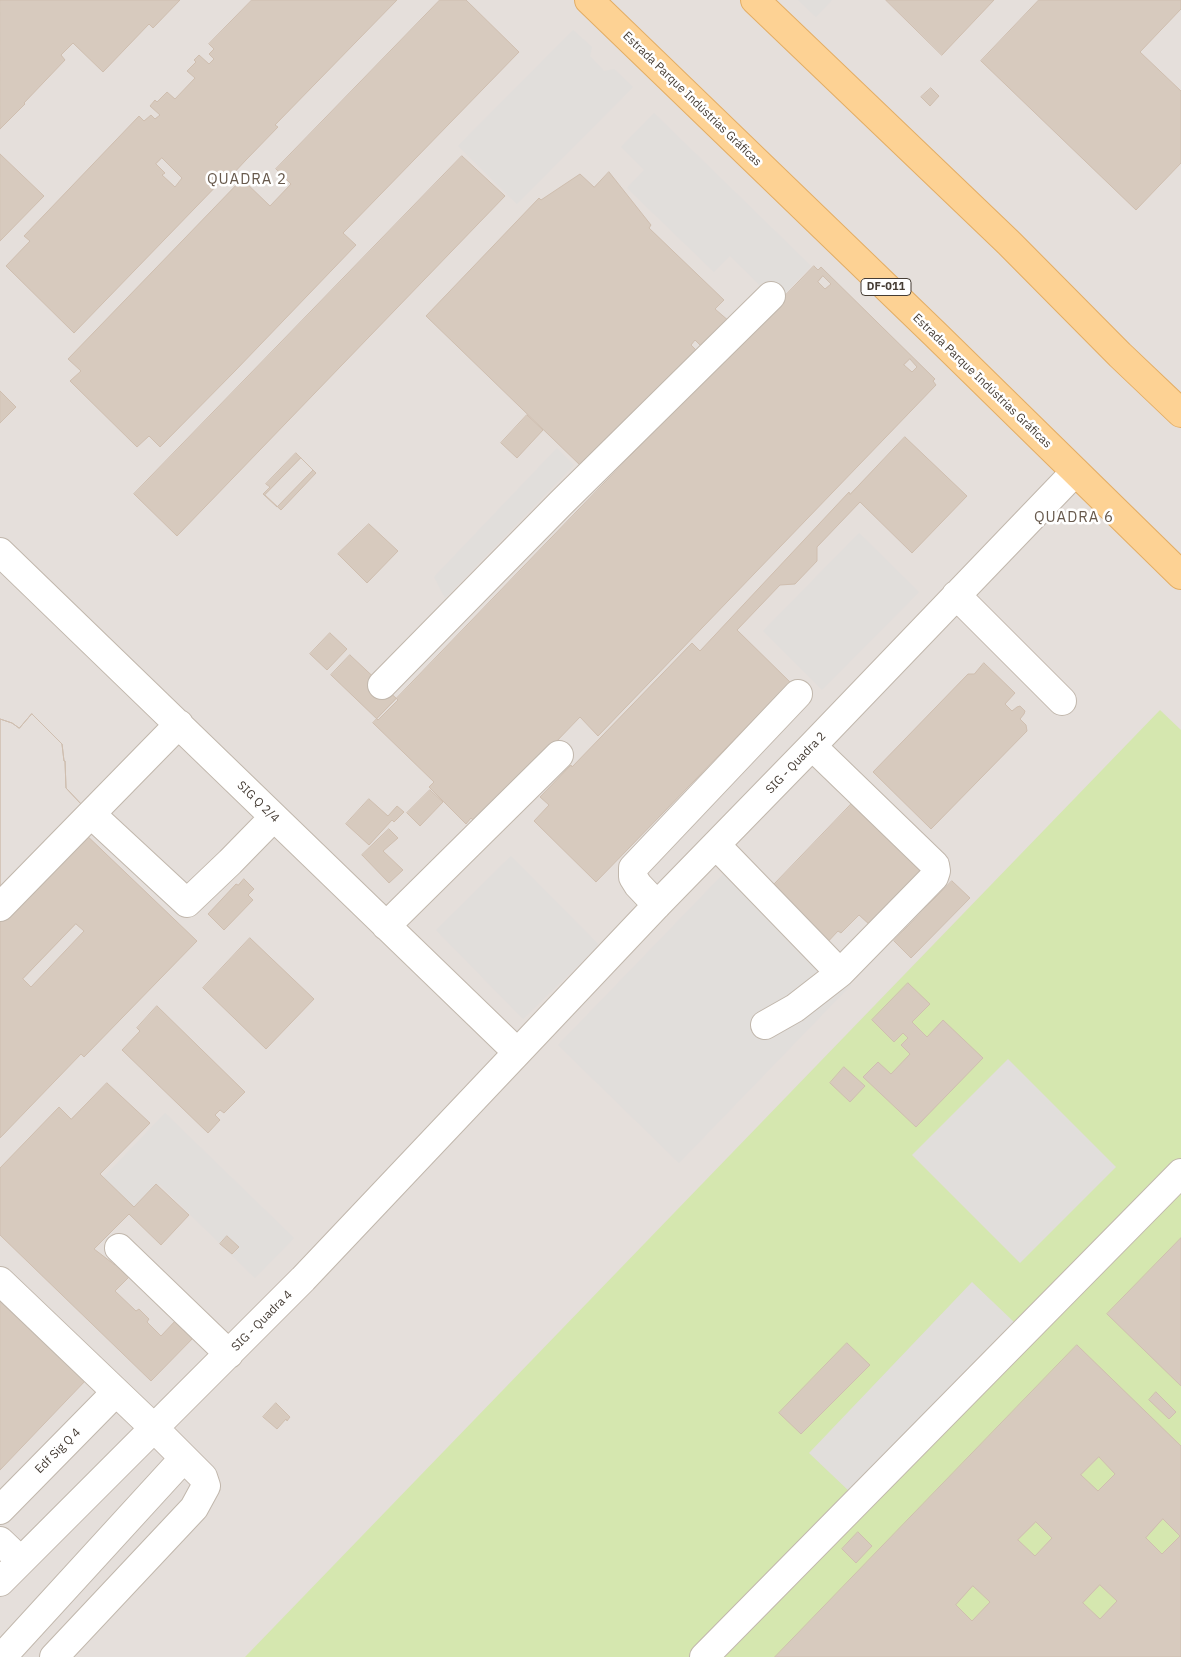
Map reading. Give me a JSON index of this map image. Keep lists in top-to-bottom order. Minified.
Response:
{"streets":{"main road":["Estrada Parque Indústrias Gráficas","DF-011"],"street":["SIG - Quadra 2","SIG Q 2/4","SIG - Quadra 4","Edf Sig Q 4"]},"crossings":[["Estrada Parque Indústrias Gráficas","SIG - Quadra 2"],["SIG - Quadra 2","SIG Q 2/4"],["SIG - Quadra 2","SIG - Quadra 4"],["SIG Q 2/4","SIG - Quadra 4"]],"districts":["QUADRA 2","QUADRA 6"]}
